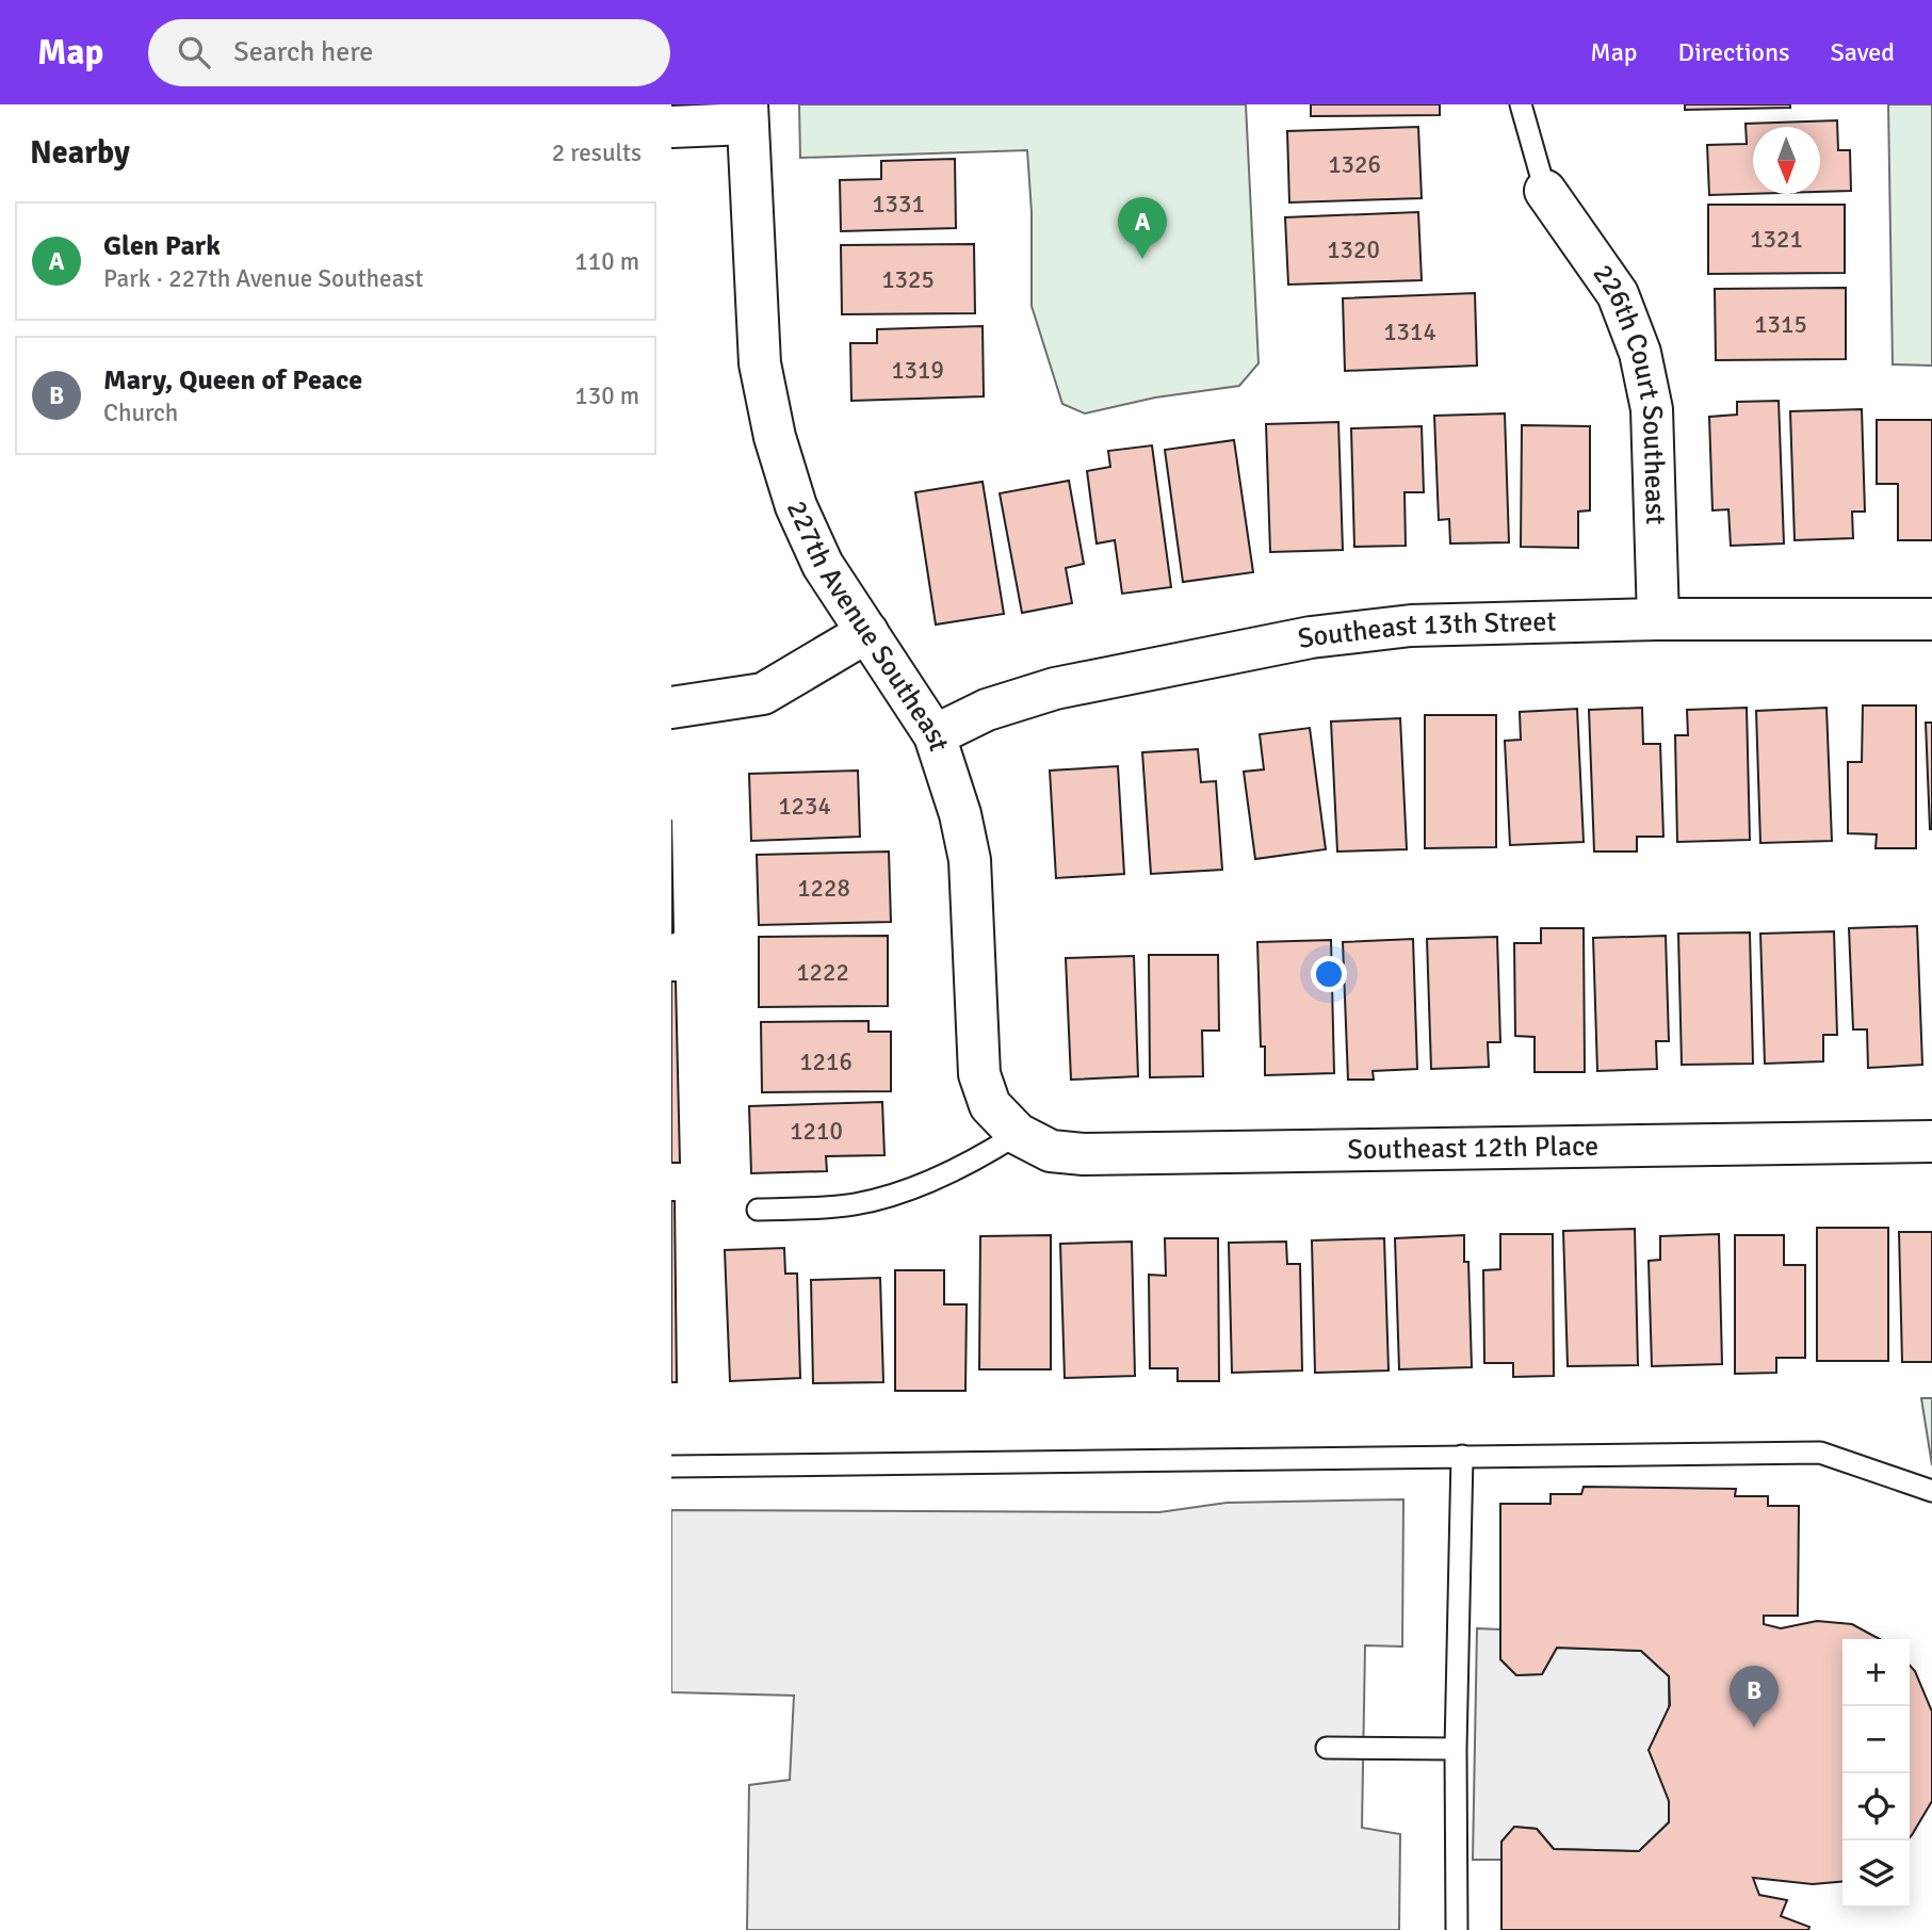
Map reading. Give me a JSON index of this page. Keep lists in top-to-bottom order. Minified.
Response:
{"streets":{"street":["226th Court Southeast","227th Avenue Southeast","Southeast 13th Street","Southeast 12th Place"]},"crossings":[["226th Court Southeast","Southeast 13th Street"],["227th Avenue Southeast","Southeast 13th Street"],["227th Avenue Southeast","Southeast 12th Place"]],"house_numbers":["1326","1331","1321","1320","1325","1315","1314","1319","1234","1228","1222","1216","1210"],"north":"bottom","page":{"header":"Map","search":"Search here","nav":["Map","Directions","Saved"],"heading":["Nearby","2 results"],"pins":["A","B"],"list":[{"mark":"A","name":"Glen Park","note":"Park · 227th Avenue Southeast","value":"110 m"},{"mark":"B","name":"Mary, Queen of Peace","note":"Church","value":"130 m"}],"map_buttons":["+","−"]}}
